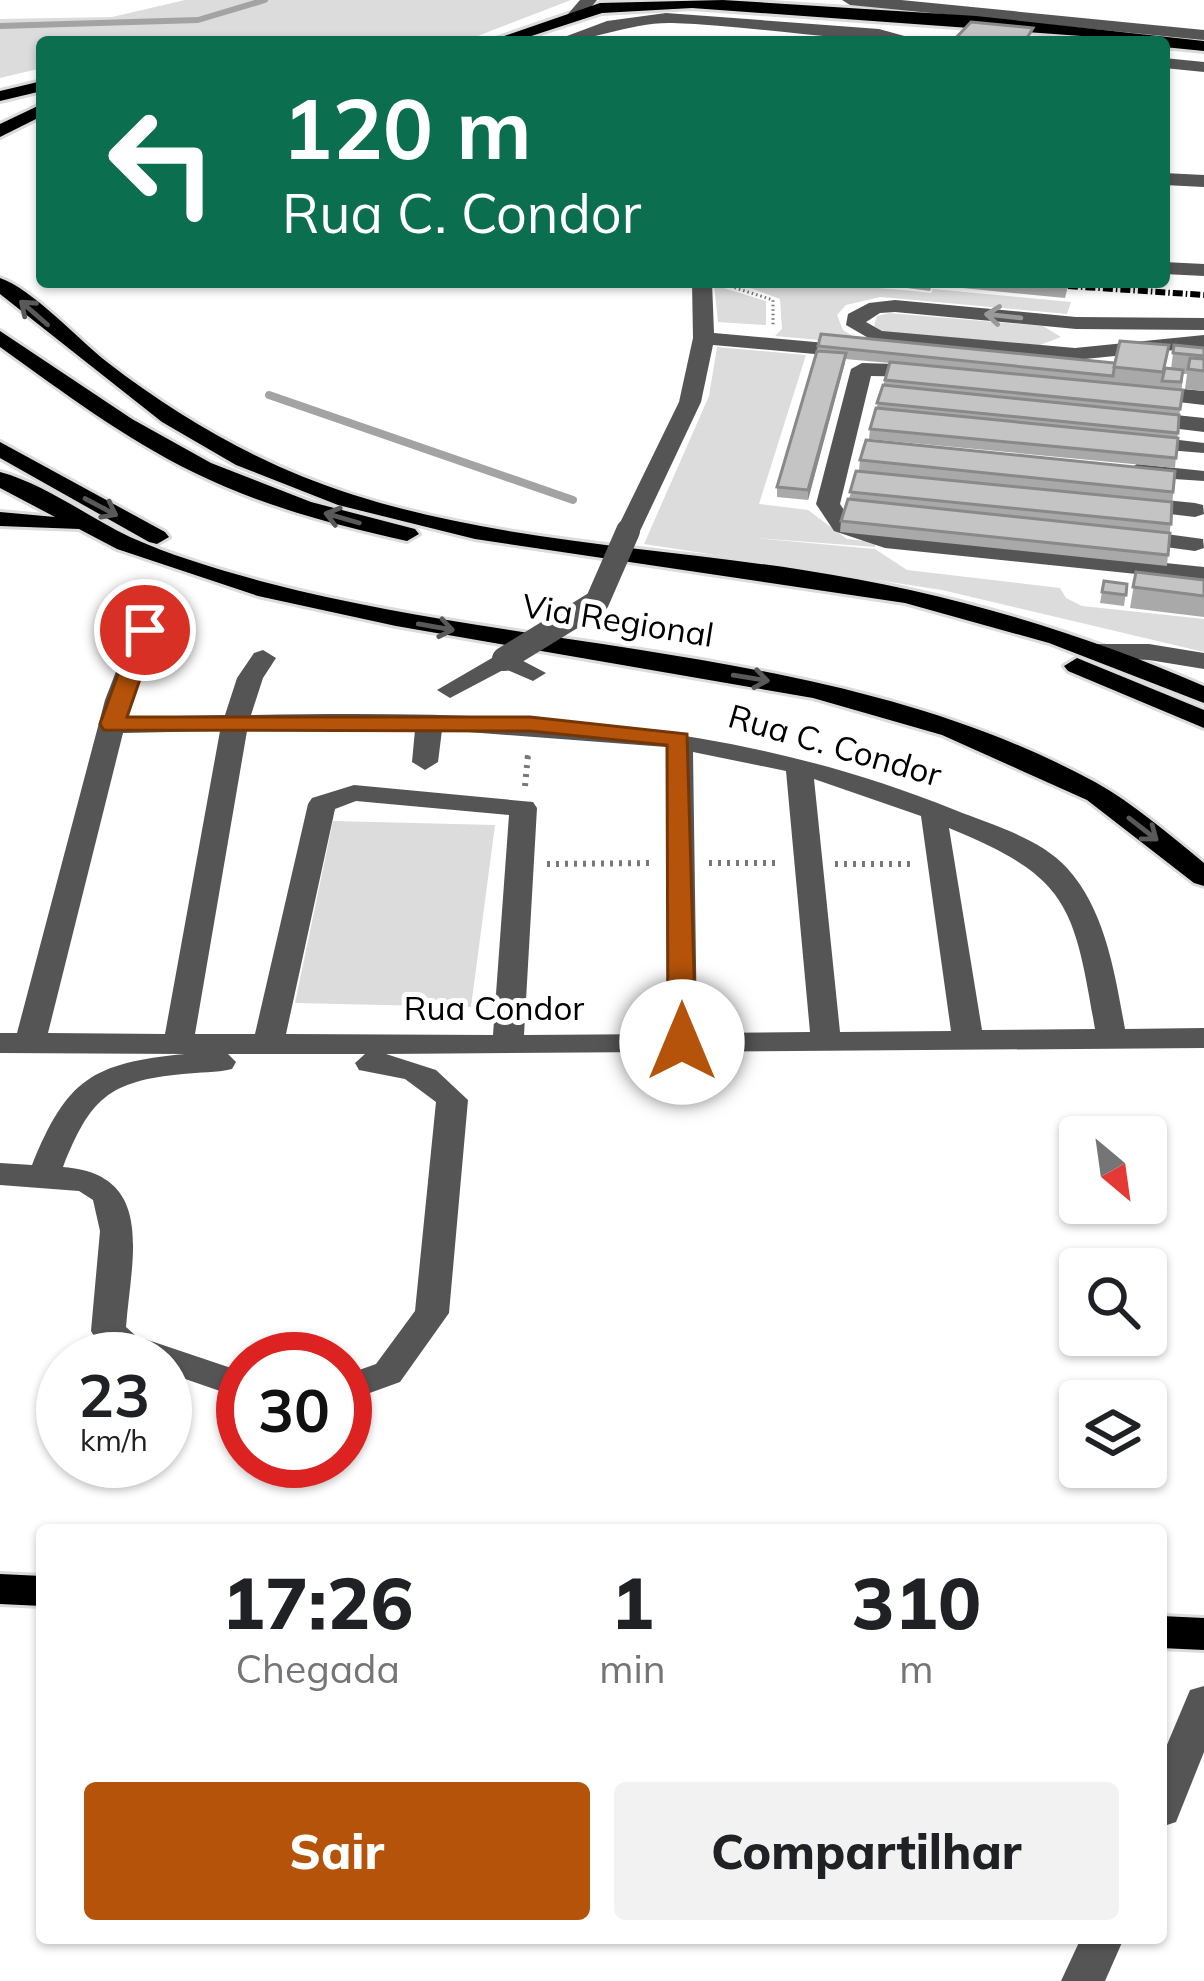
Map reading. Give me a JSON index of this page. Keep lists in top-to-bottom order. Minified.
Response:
{"streets":{"main road":["Via Regional"],"street":["Rua C. Condor","Rua Condor"]},"crossings":[["Rua C. Condor","Rua Condor"]],"north":"bottom right","page":{"turn":["120 m","Rua C. Condor"],"speed":"23 km/h","limit":"30","eta":["17:26","Chegada","1","min","310","m"],"buttons":["Sair","Compartilhar"]}}
